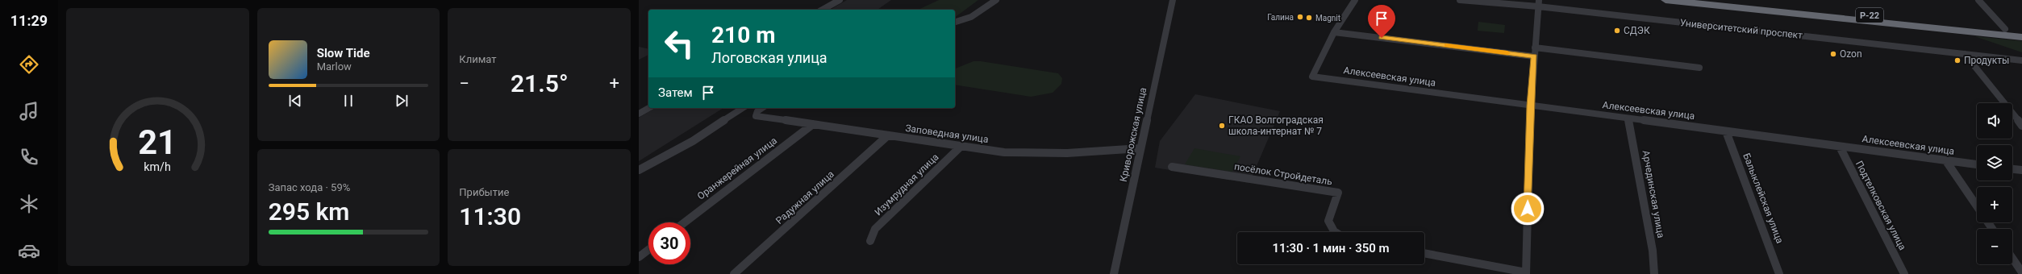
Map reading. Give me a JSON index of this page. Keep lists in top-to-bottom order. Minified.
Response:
{"streets":{"highway":["Р-22"],"street":["Университетский проспект","Алексеевская улица","Заповедная улица","Криворожская улица","Оранжерейная улица","посёлок Стройдеталь","Изумрудная улица","Арчединская улица","Радужная улица","Балыклейская улица","Подтелковская улица"]},"crossings":[["Алексеевская улица","Арчединская улица"],["Алексеевская улица","Балыклейская улица"],["Алексеевская улица","Подтелковская улица"],["Заповедная улица","Криворожская улица"],["Заповедная улица","Оранжерейная улица"],["Заповедная улица","Изумрудная улица"],["Заповедная улица","Радужная улица"]],"places":["Галина","Magnit","СДЭК","Ozon","Продукты","ГКАО Волгоградская школа-интернат № 7"],"page":{"tabs":"11:29","tile":["Климат",["Запас хода · 59%","295 km"],["Прибытие","11:30"]],"turn":["210 m","Логовская улица"],"song":["Slow Tide","Marlow"],"heat":["−","21.5°","+"],"then":"Затем","map_buttons":["+","−"],"limit":"30","trip":"11:30 · 1 мин · 350 m","gauge":["21","km/h"]}}
